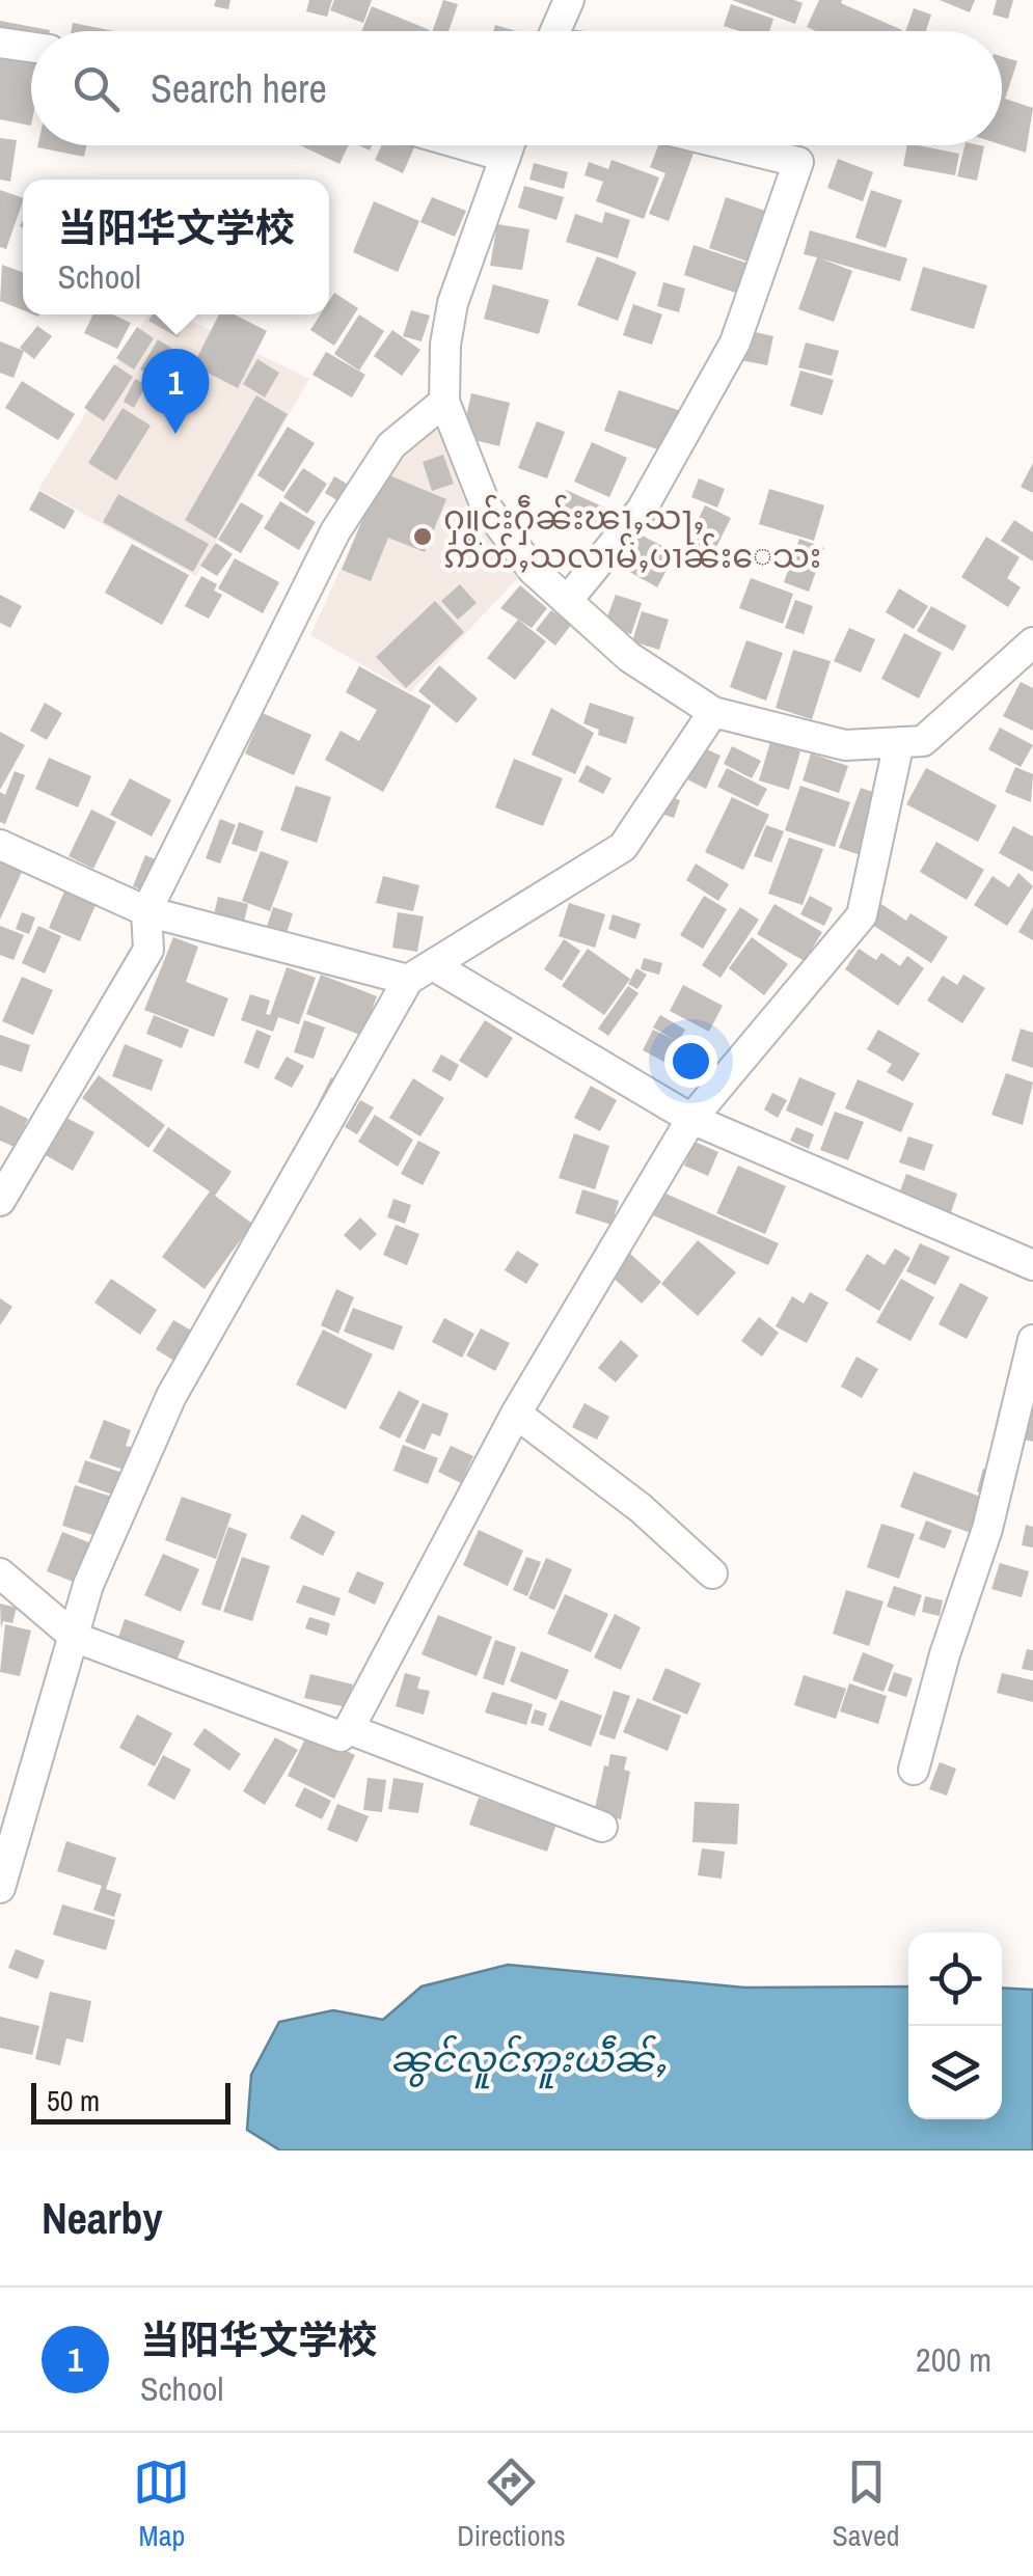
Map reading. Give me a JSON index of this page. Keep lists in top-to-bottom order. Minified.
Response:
{"water":["ၼွင်လူင်ဢူးယဵၼ်ႇ"],"places":["ႁူင်းႁဵၼ်းၽႃႇသႃႇ ဢိတ်ႇသလၢမ်ႇပၢၼ်းေသး"],"scale_bar":"50 m","page":{"search":"Search here","popup":["当阳华文学校","School"],"pins":"1","scale":"50 m","heading":"Nearby","list":[{"mark":"1","name":"当阳华文学校","note":"School","value":"200 m"}],"nav":["Map","Directions","Saved"]}}
